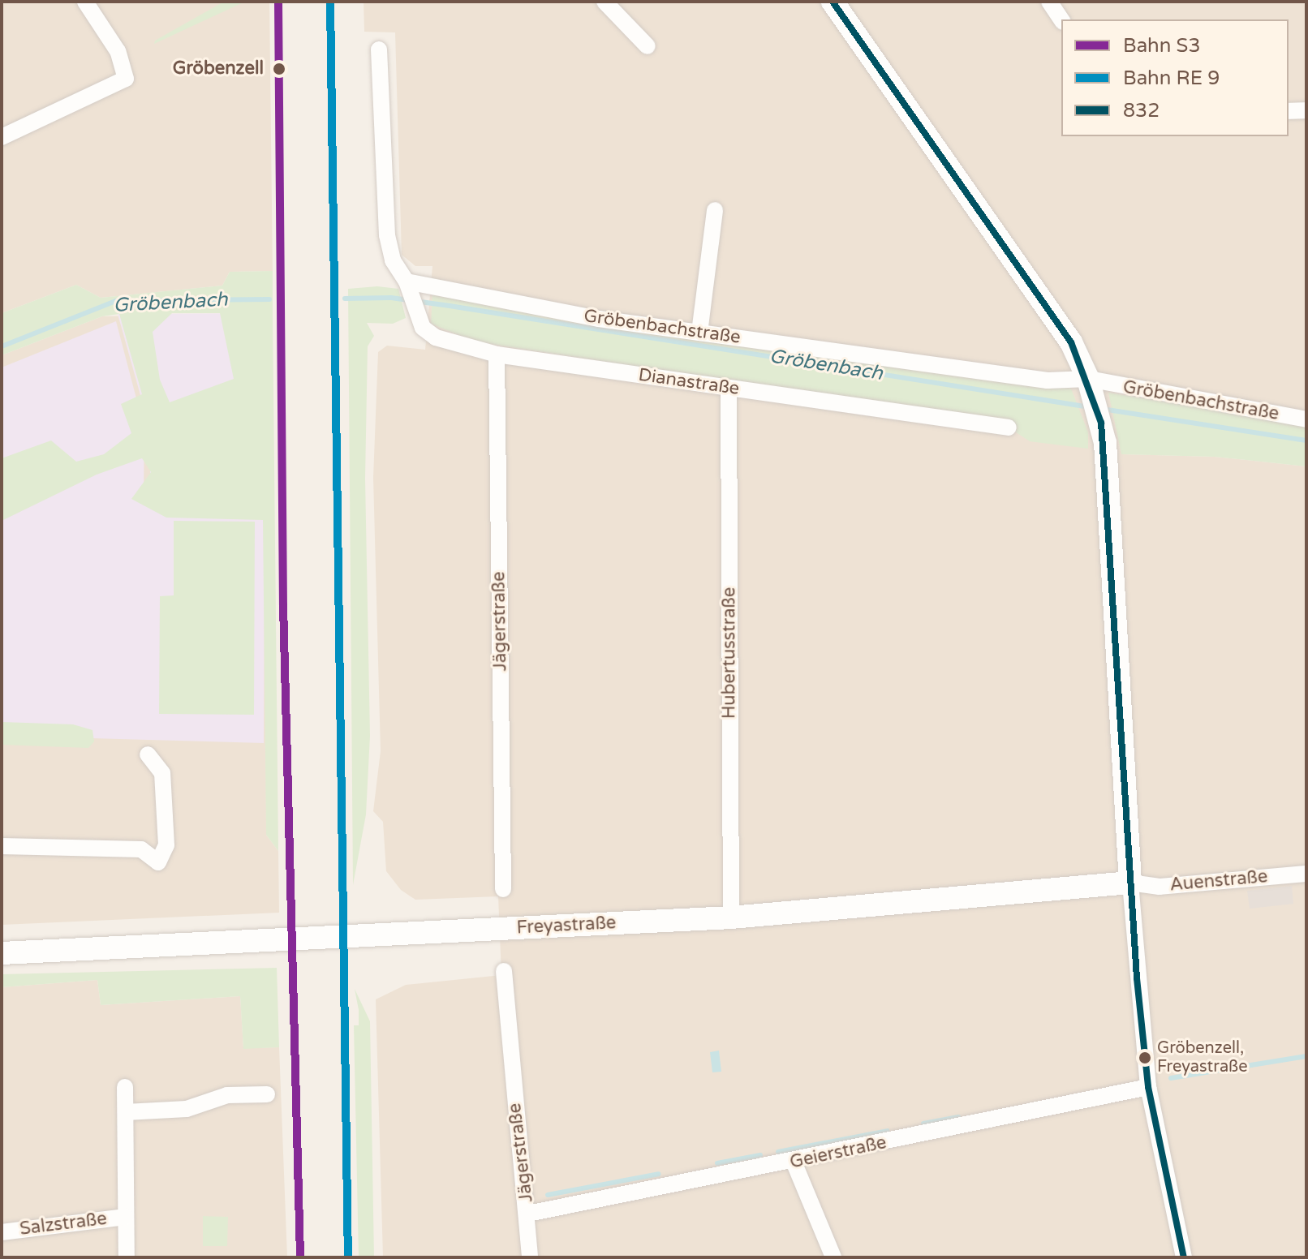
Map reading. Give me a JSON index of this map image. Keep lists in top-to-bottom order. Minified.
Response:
{"streets":{"street":["Gröbenbachstraße","Dianastraße","Jägerstraße","Hubertusstraße","Auenstraße","Freyastraße","Geierstraße","Salzstraße"]},"crossings":[["Gröbenbachstraße","Dianastraße"],["Dianastraße","Jägerstraße"],["Dianastraße","Hubertusstraße"],["Jägerstraße","Geierstraße"],["Hubertusstraße","Freyastraße"],["Auenstraße","Freyastraße"]],"water":["Gröbenbach"],"places":["Gröbenzell","Gröbenzell, Freyastraße"],"lines":["rail line S3","transit line 832"],"legend":["Bahn S3","Bahn RE 9","832"]}
